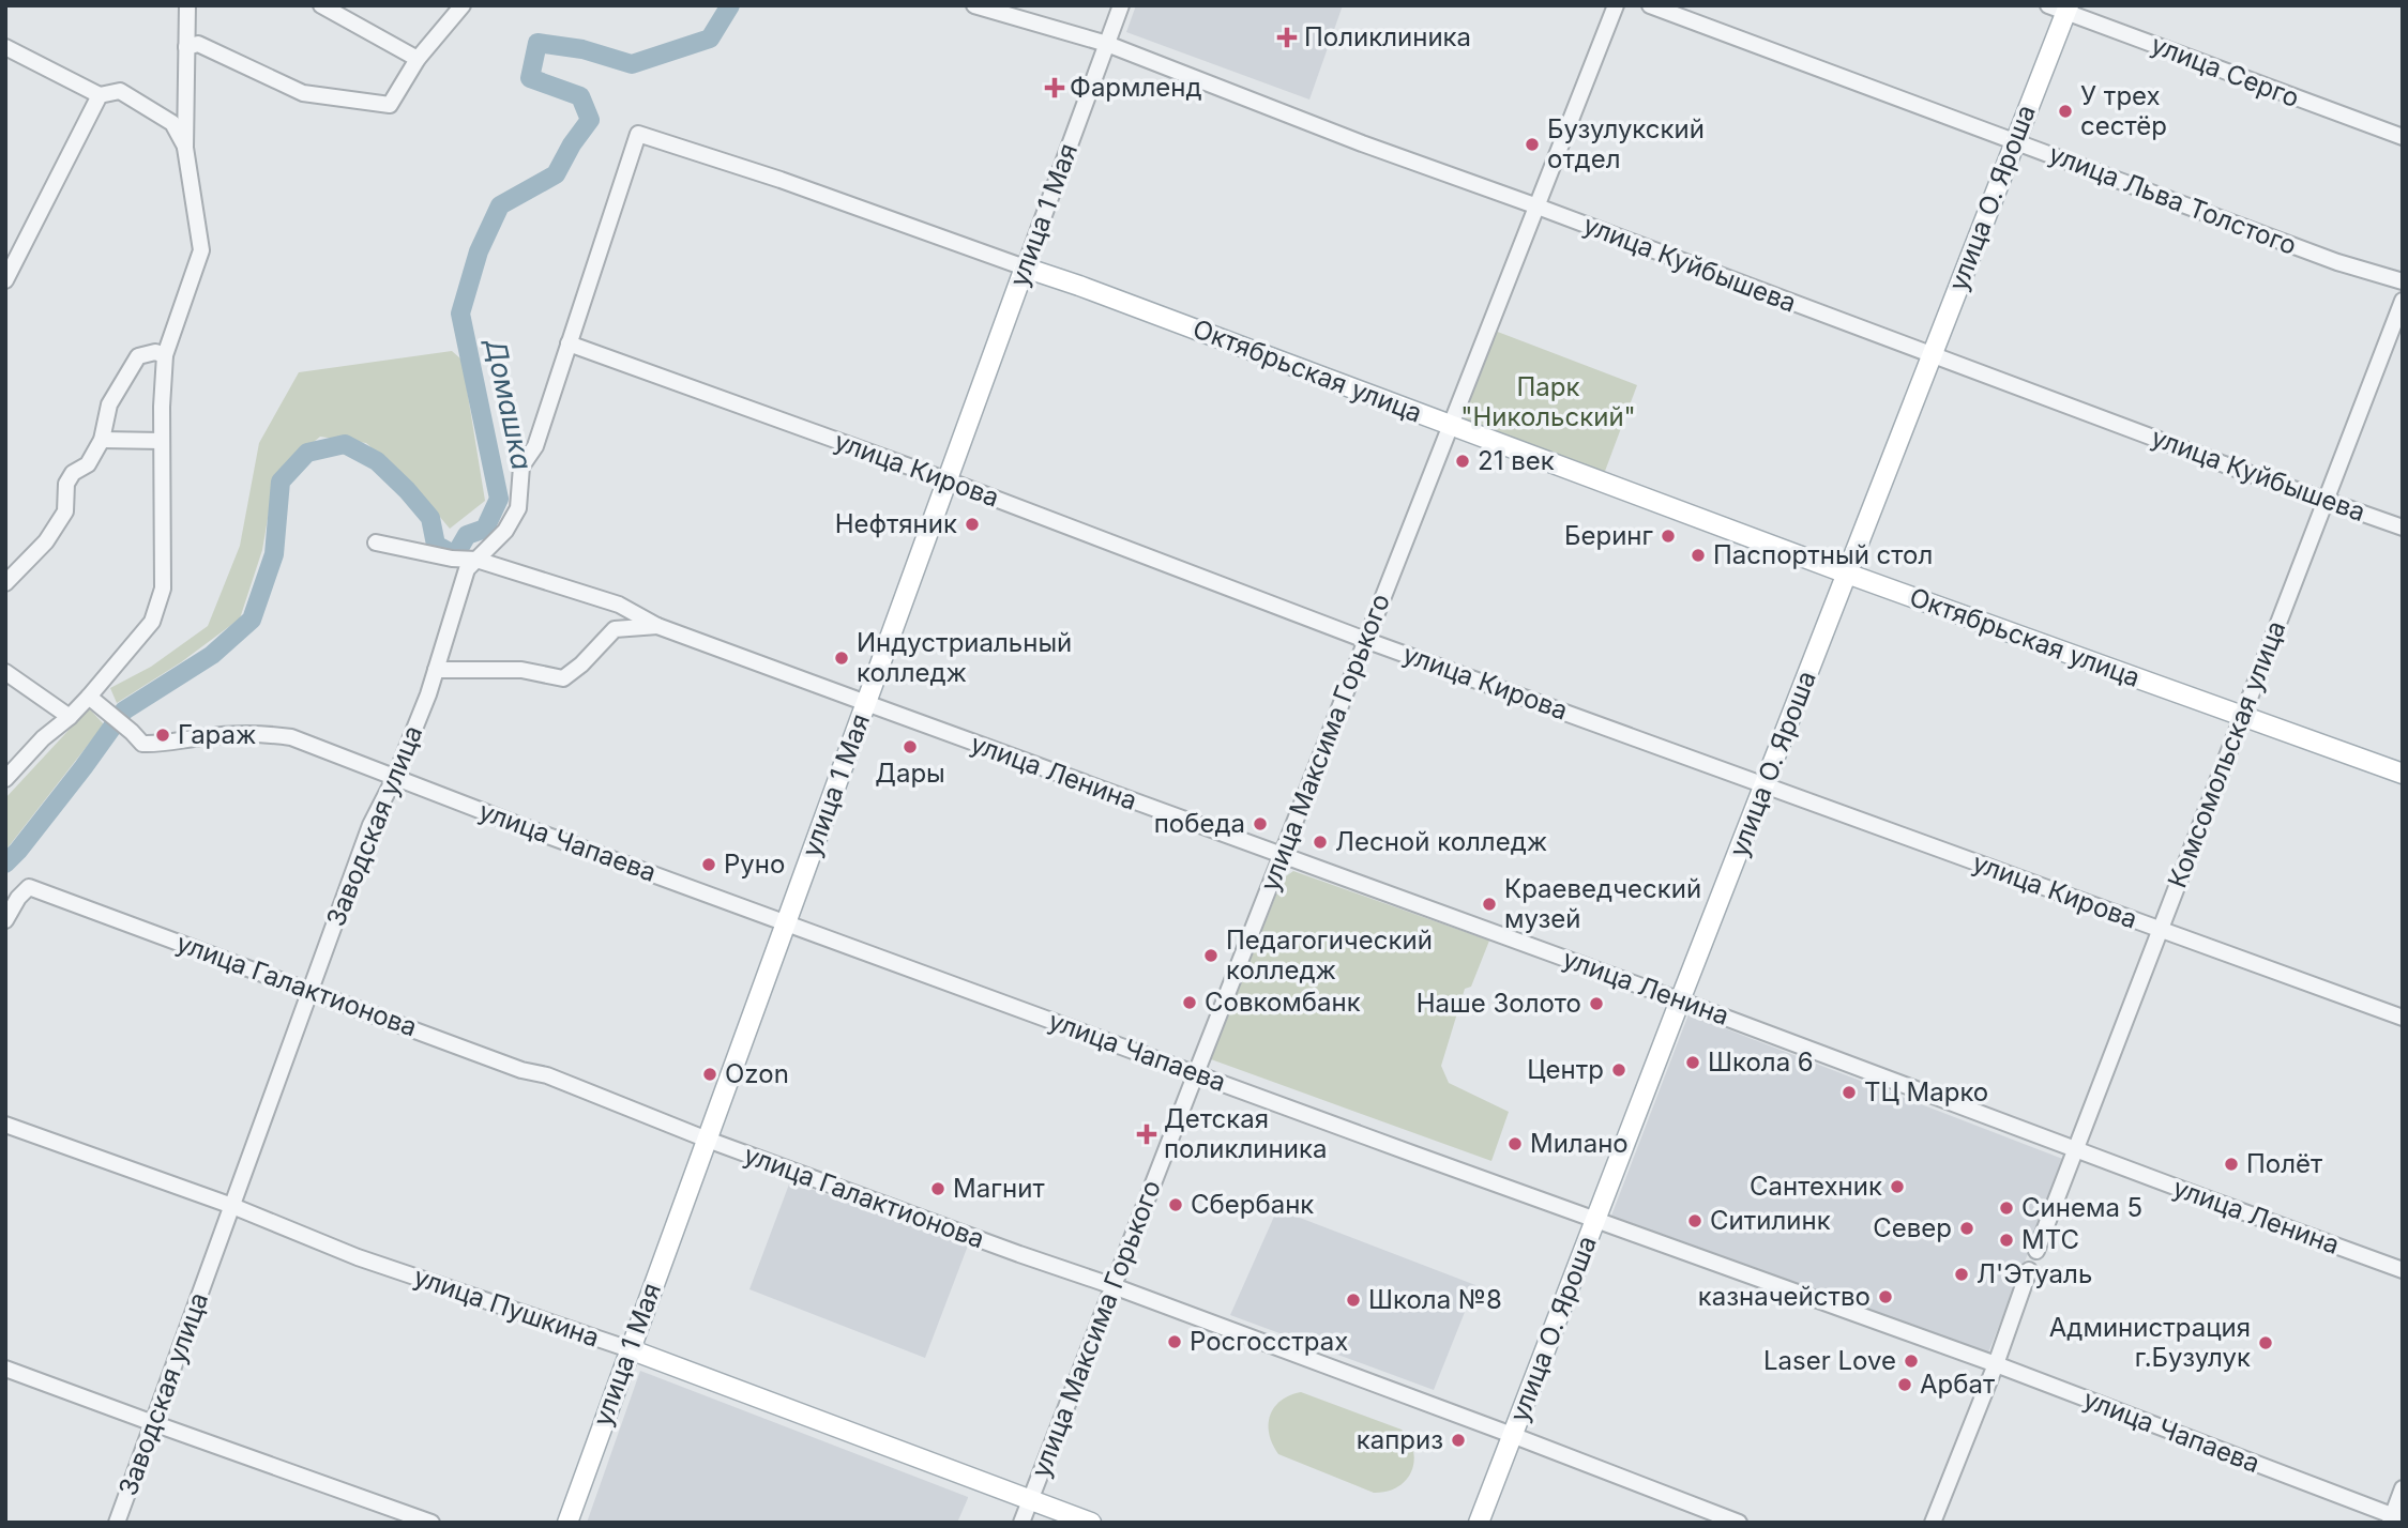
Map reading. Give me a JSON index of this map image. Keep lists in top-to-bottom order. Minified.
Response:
{"streets":{"main road":["улица О. Яроша","улица 1 Мая","Октябрьская улица","улица Пушкина"],"street":["улица Серго","улица Льва Толстого","улица Куйбышева","улица Кирова","улица Максима Горького","Комсомольская улица","улица Ленина","Заводская улица","улица Чапаева","улица Галактионова"]},"crossings":[["улица Серго","улица О. Яроша"],["улица О. Яроша","улица Льва Толстого"],["улица О. Яроша","улица Куйбышева"],["улица О. Яроша","Октябрьская улица"],["улица О. Яроша","улица Кирова"],["улица О. Яроша","улица Ленина"],["улица О. Яроша","улица Чапаева"],["улица О. Яроша","улица Галактионова"],["улица 1 Мая","улица Куйбышева"],["улица 1 Мая","Октябрьская улица"],["улица 1 Мая","улица Кирова"],["улица 1 Мая","улица Ленина"],["улица 1 Мая","улица Чапаева"],["улица 1 Мая","улица Галактионова"],["улица 1 Мая","улица Пушкина"],["улица Куйбышева","улица Максима Горького"],["улица Куйбышева","Комсомольская улица"],["Октябрьская улица","улица Максима Горького"],["Октябрьская улица","Комсомольская улица"],["Октябрьская улица","Заводская улица"],["улица Кирова","улица Максима Горького"],["улица Кирова","Комсомольская улица"],["улица Кирова","Заводская улица"],["улица Максима Горького","улица Ленина"],["улица Максима Горького","улица Чапаева"],["улица Максима Горького","улица Галактионова"],["улица Максима Горького","улица Пушкина"],["Комсомольская улица","улица Ленина"],["улица Ленина","Заводская улица"],["Заводская улица","улица Чапаева"],["Заводская улица","улица Галактионова"],["Заводская улица","улица Пушкина"]],"water":["Домашка"],"parks":["Парк \"Никольский\""],"places":{"health":["Поликлиника","Фармленд","Детская поликлиника"],"other":["У трех сестёр","Бузулукский отдел","21 век","Нефтяник","Беринг","Паспортный стол","Индустриальный колледж","Гараж","Дары","победа","Лесной колледж","Руно","Краеведческий музей","Педагогический колледж","Совкомбанк","Наше Золото","Школа 6","Центр","Ozon","ТЦ Марко","Милано","Полёт","Сантехник","Магнит","Сбербанк","Синема 5","Ситилинк","Север","МТС","Л'Этуаль","казначейство","Школа №8","Росгосстрах","Администрация г.Бузулук","Laser Love","Арбат","каприз"]}}
